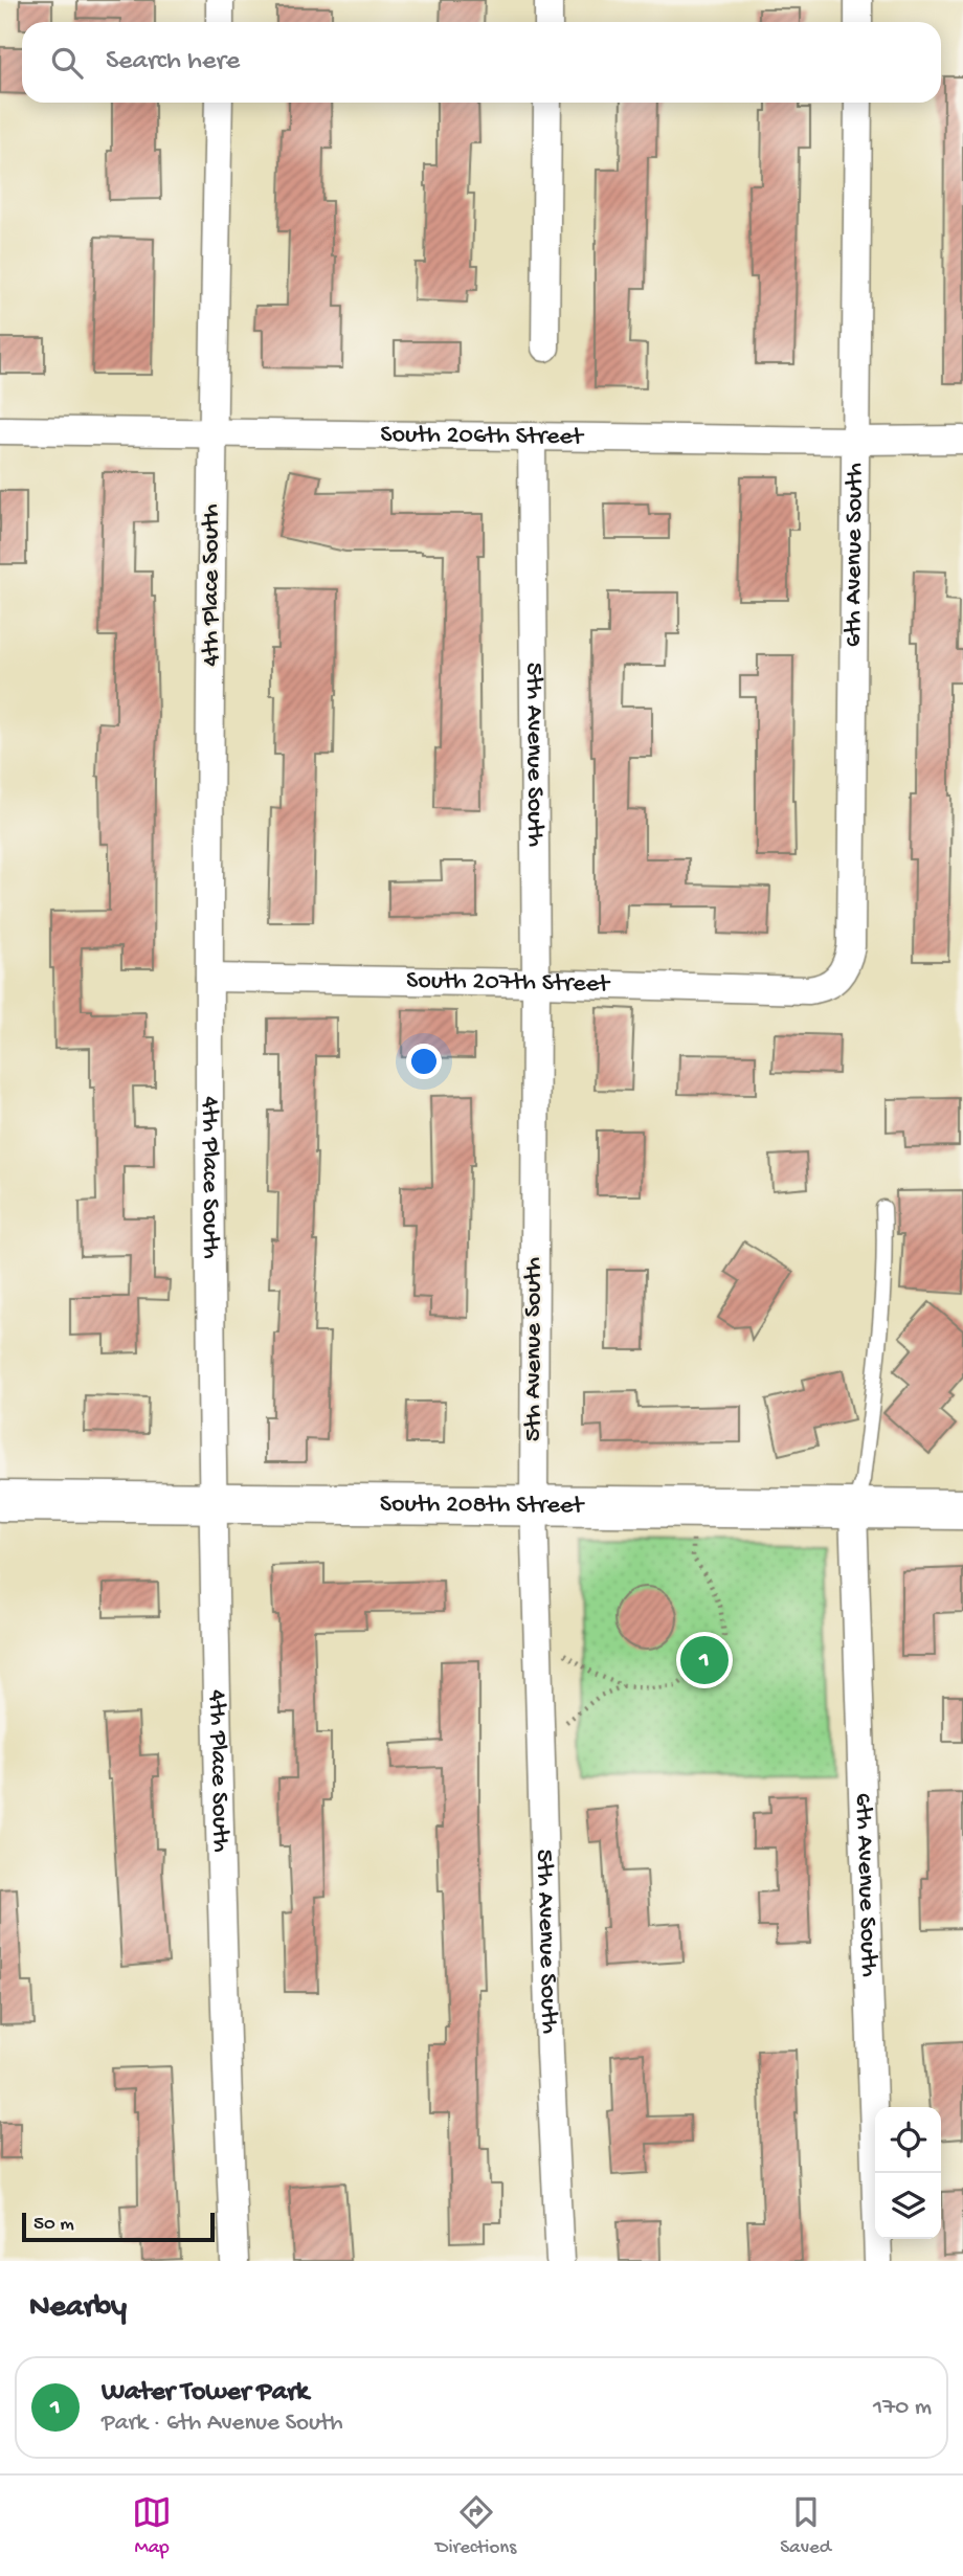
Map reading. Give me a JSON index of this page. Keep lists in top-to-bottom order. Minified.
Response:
{"streets":{"street":["South 206th Street","6th Avenue South","4th Place South","5th Avenue South","South 207th Street","South 208th Street"]},"crossings":[["South 206th Street","6th Avenue South"],["South 206th Street","4th Place South"],["South 206th Street","5th Avenue South"],["6th Avenue South","South 207th Street"],["6th Avenue South","South 208th Street"],["4th Place South","South 207th Street"],["4th Place South","South 208th Street"],["5th Avenue South","South 207th Street"],["5th Avenue South","South 208th Street"]],"scale_bar":"50 m","page":{"search":"Search here","pins":"1","scale":"50 m","heading":"Nearby","list":[{"mark":"1","name":"Water Tower Park","note":"Park · 6th Avenue South","value":"170 m"}],"nav":["Map","Directions","Saved"]}}
